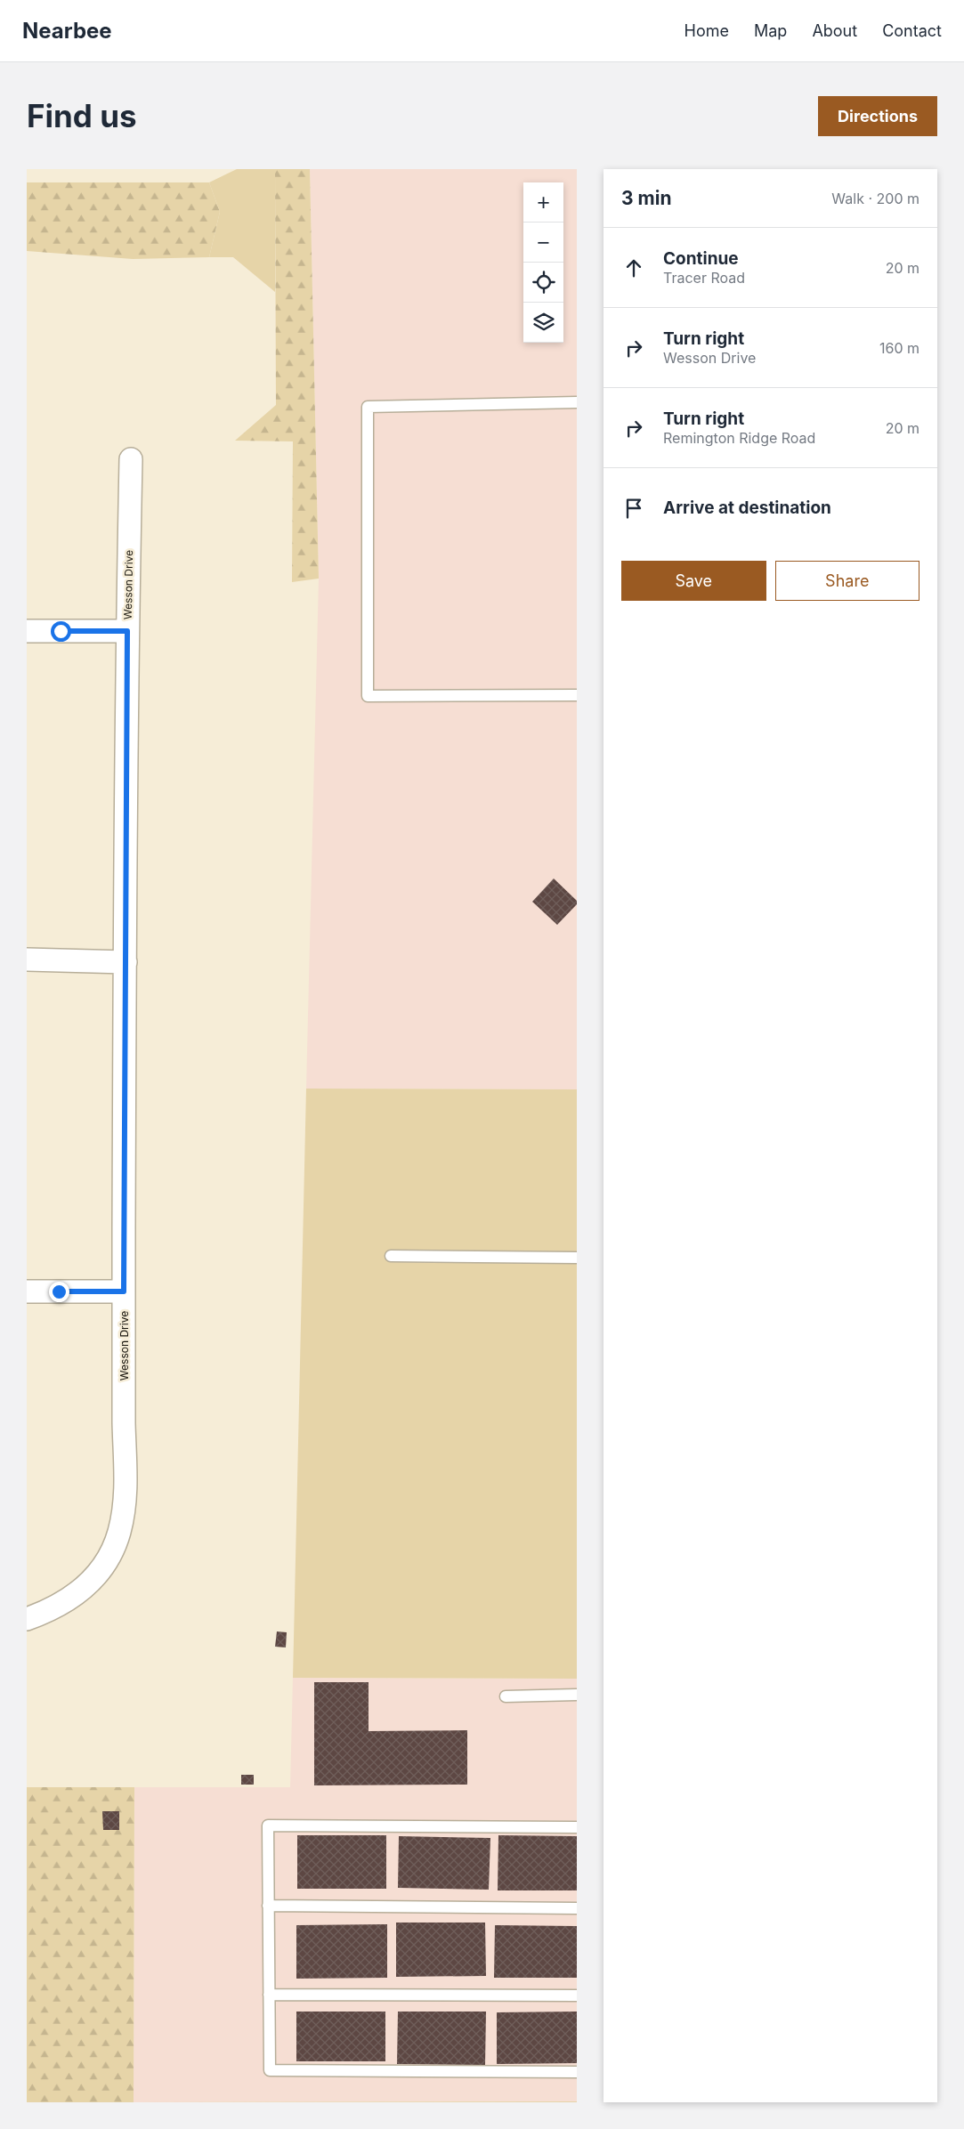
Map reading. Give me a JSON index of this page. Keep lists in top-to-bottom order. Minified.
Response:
{"streets":{"street":["Wesson Drive"]},"page":{"header":"Nearbee","nav":["Home","Map","About","Contact"],"buttons":["Directions",["Save","Share"]],"title":"Find us","heading":["3 min","Walk · 200 m"],"map_buttons":["+","−"],"list":[["Continue","Tracer Road","20 m"],["Turn right","Wesson Drive","160 m"],["Turn right","Remington Ridge Road","20 m"],"Arrive at destination"]}}
